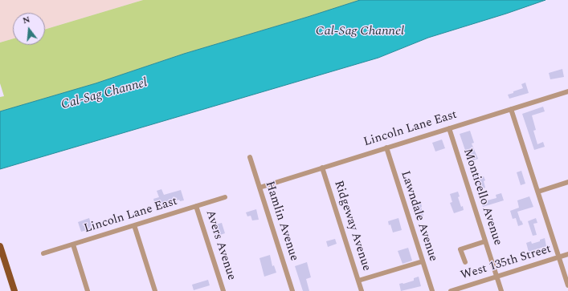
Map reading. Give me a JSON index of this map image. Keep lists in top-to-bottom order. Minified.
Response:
{"streets":{"street":["Lincoln Lane East","Monticello Avenue","Lawndale Avenue","Hamlin Avenue","Ridgeway Avenue","Avers Avenue","West 135th Street"]},"crossings":[["Lincoln Lane East","Monticello Avenue"],["Lincoln Lane East","Lawndale Avenue"],["Lincoln Lane East","Hamlin Avenue"],["Lincoln Lane East","Ridgeway Avenue"],["Lincoln Lane East","Avers Avenue"],["Monticello Avenue","West 135th Street"]],"water":["Cal-Sag Channel"],"north":"top"}
